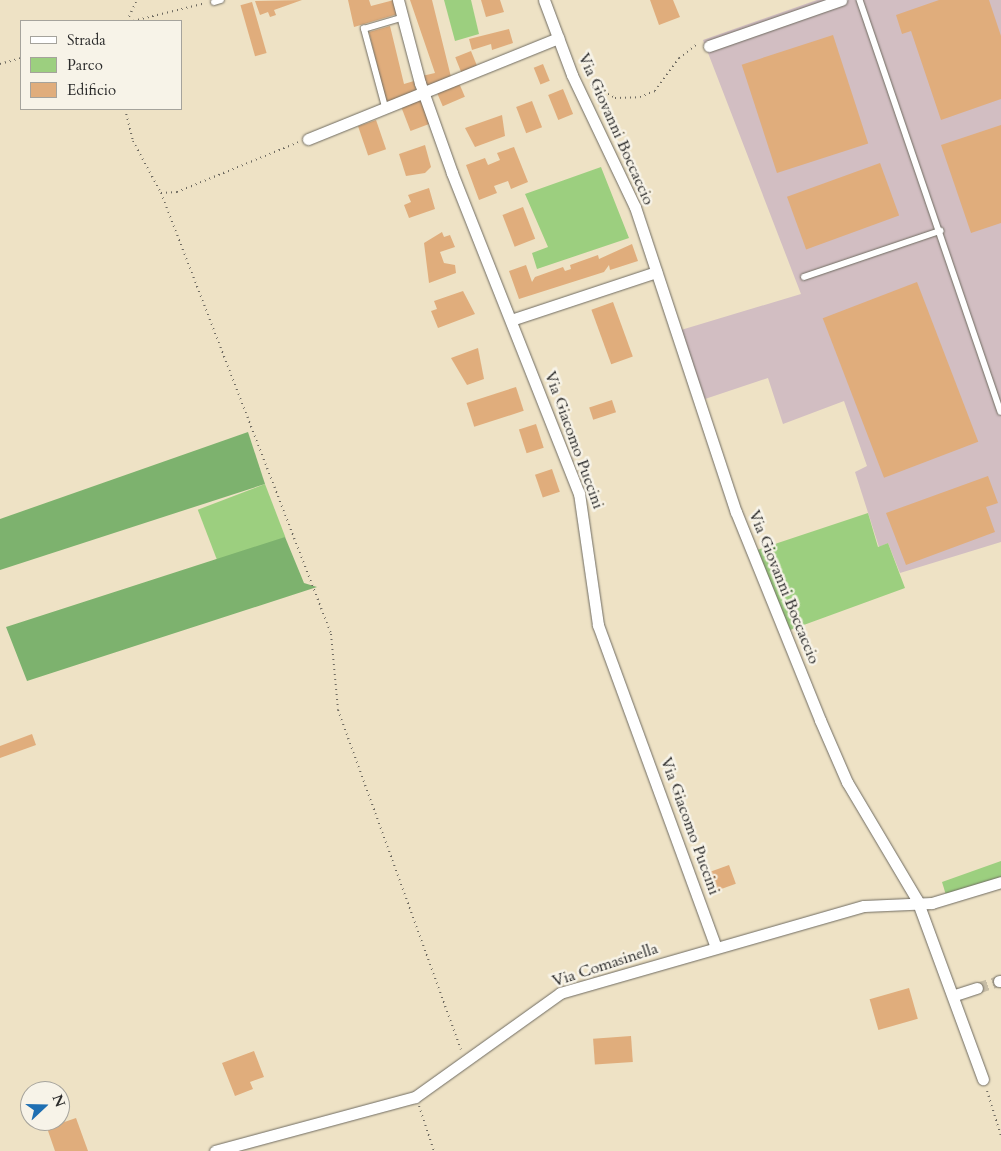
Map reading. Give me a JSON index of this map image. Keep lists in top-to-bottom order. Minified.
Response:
{"streets":{"street":["Via Giovanni Boccaccio","Via Giacomo Puccini","Via Comasinella"]},"crossings":[["Via Giovanni Boccaccio","Via Comasinella"],["Via Giacomo Puccini","Via Comasinella"]],"legend":["Strada","Parco","Edificio"],"north":"right"}
